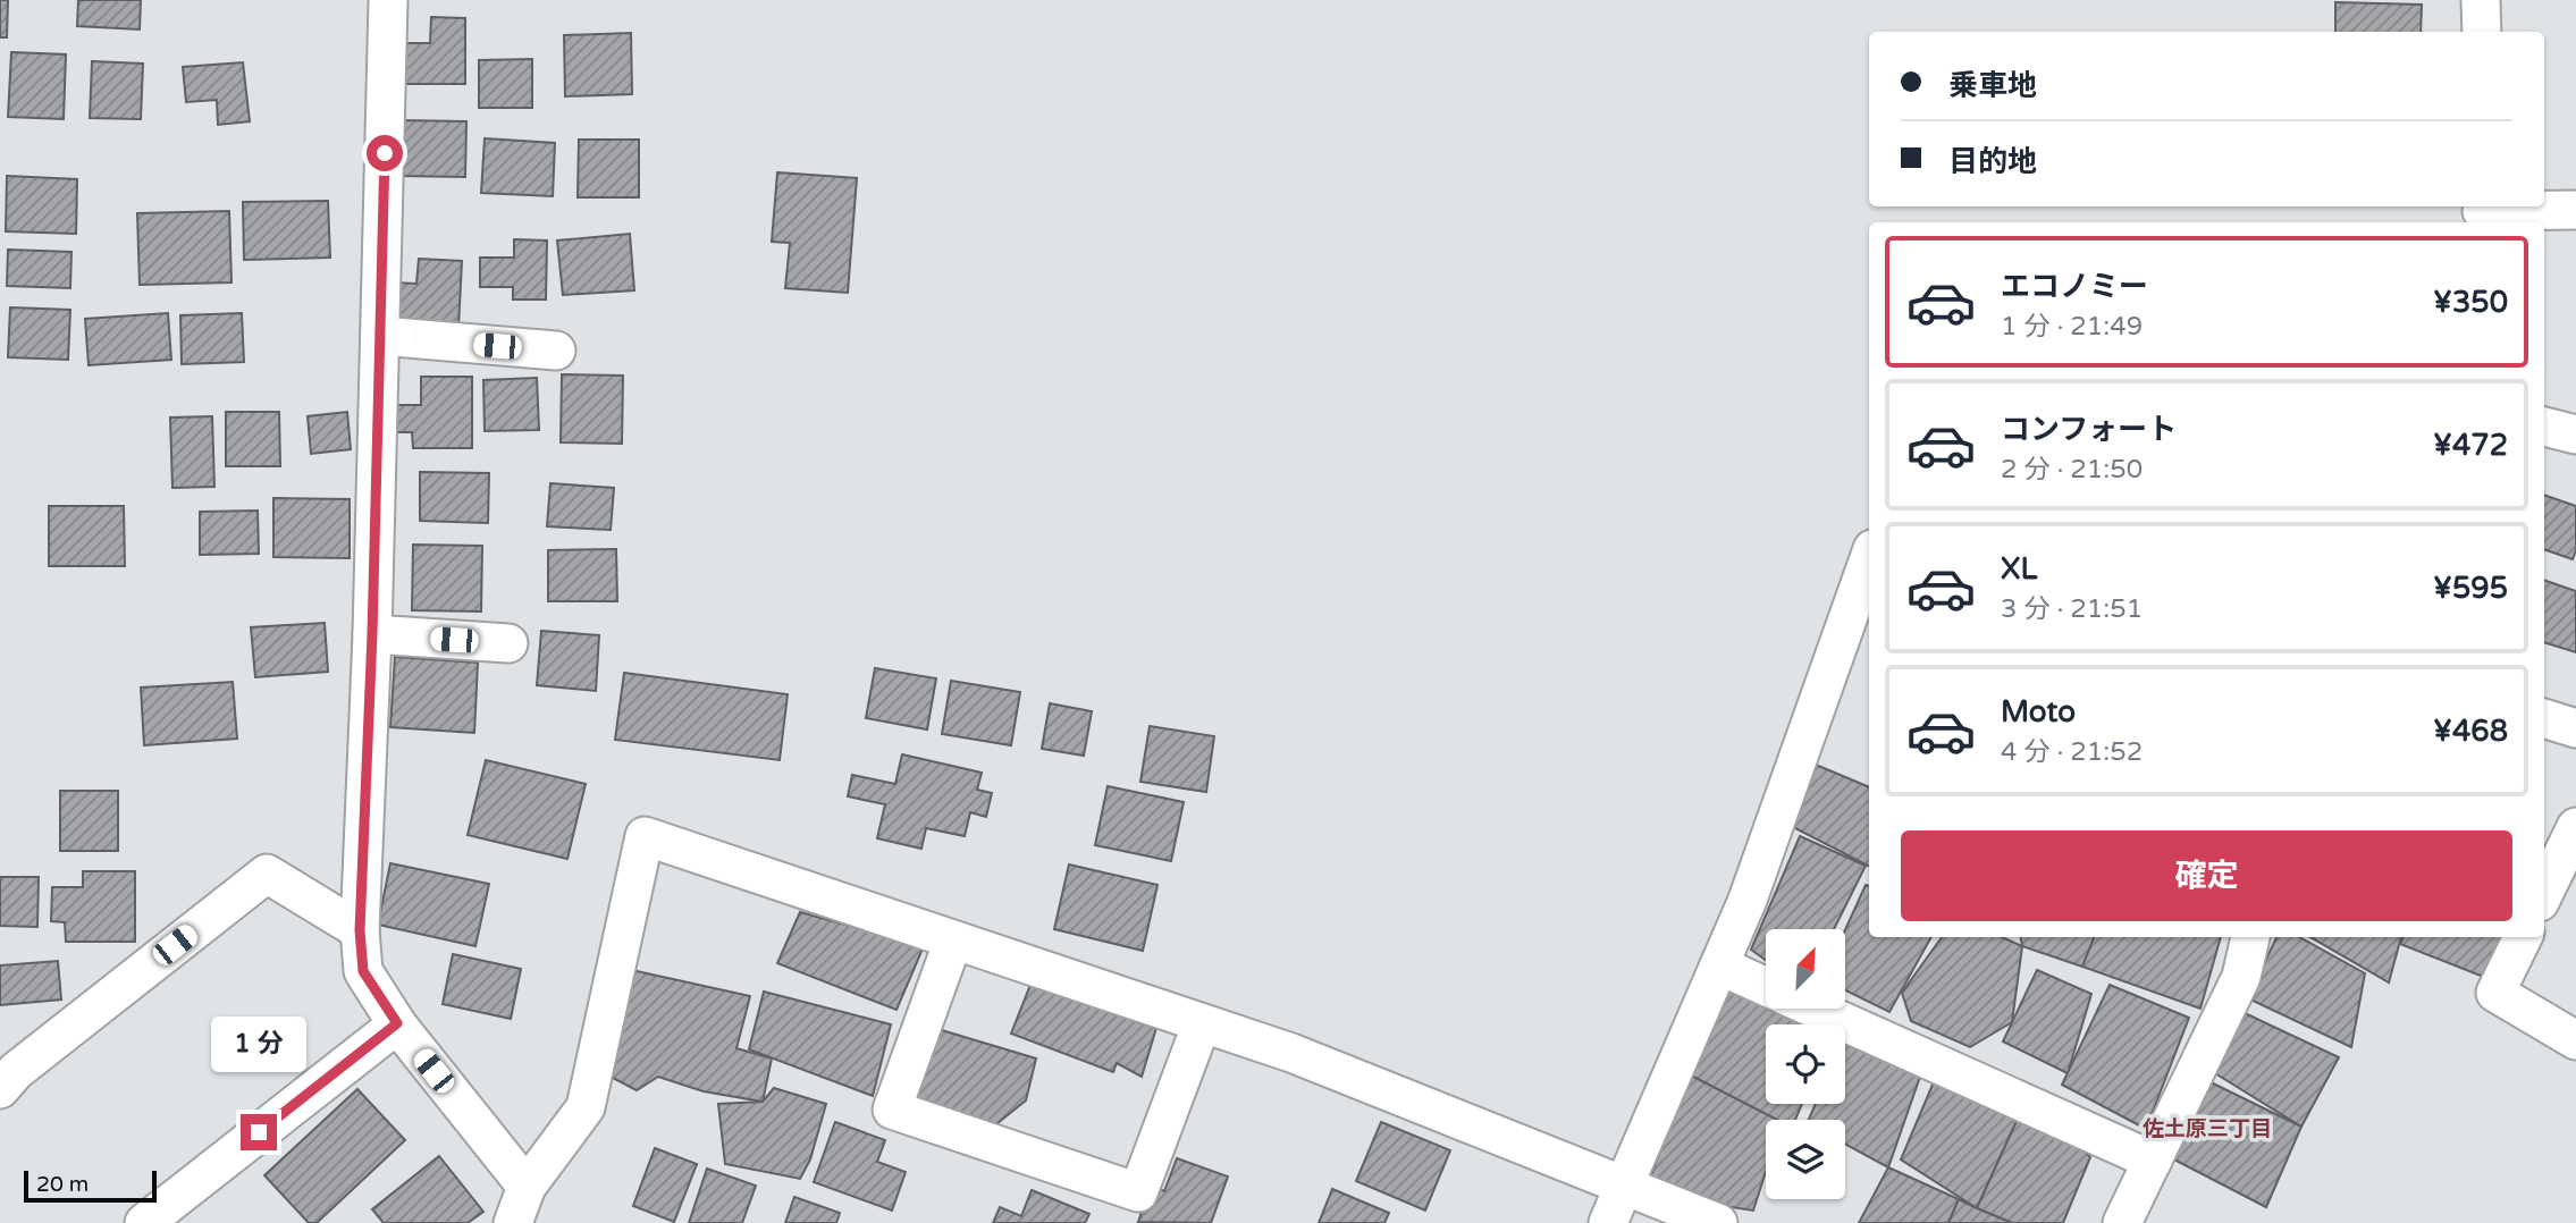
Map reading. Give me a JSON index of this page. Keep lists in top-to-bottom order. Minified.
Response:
{"districts":["佐土原三丁目"],"scale_bar":"20 m","north":"top right","page":{"banner":["乗車地","目的地"],"list":[{"name":"エコノミー","note":"1 分 · 21:49","value":"¥350"},{"name":"コンフォート","note":"2 分 · 21:50","value":"¥472"},{"name":"XL","note":"3 分 · 21:51","value":"¥595"},{"name":"Moto","note":"4 分 · 21:52","value":"¥468"}],"buttons":"確定","bubble":"1 分","scale":"20 m"}}
